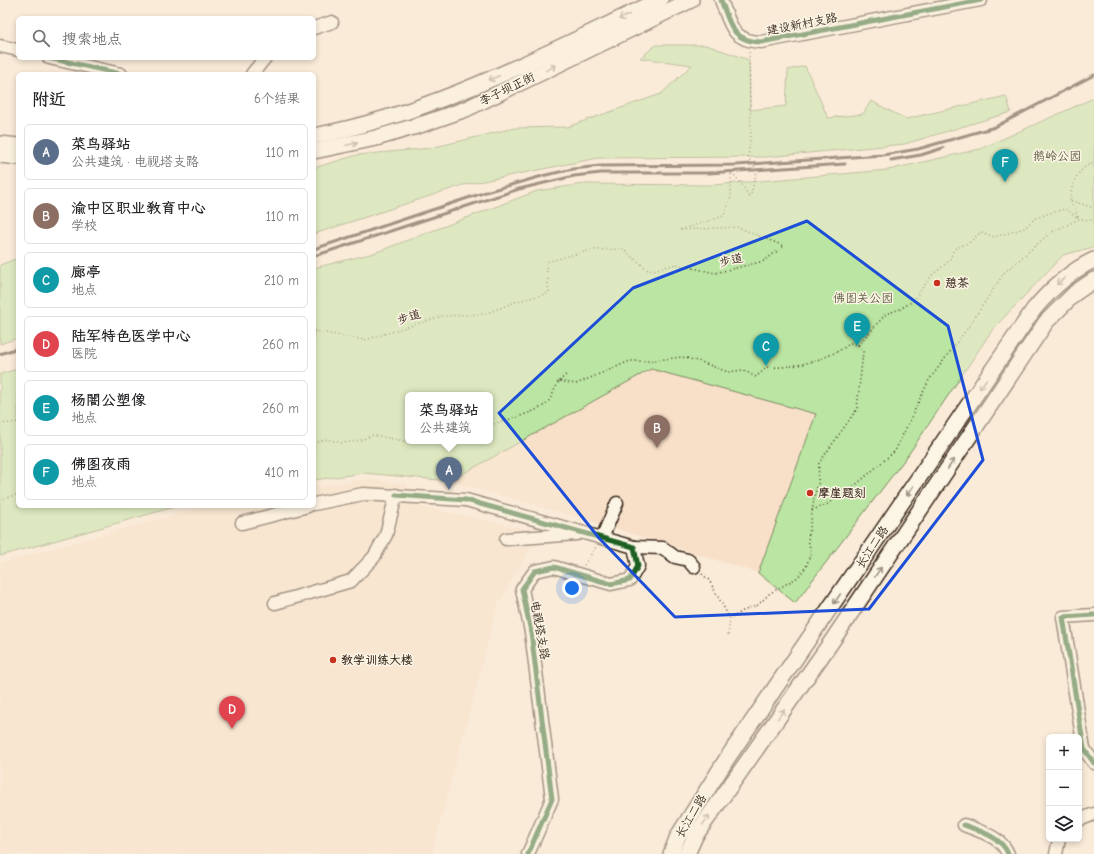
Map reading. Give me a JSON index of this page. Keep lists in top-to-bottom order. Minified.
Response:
{"streets":{"main road":["李子坝正街","长江二路"],"street":["建设新村支路","电视塔支路"],"path":["步道"]},"crossings":[["建设新村支路","步道"]],"parks":["鹅岭公园","佛图关公园"],"places":["憩茶","摩崖题刻","教学训练大楼"],"page":{"search":"搜索地点","heading":["附近","6个结果"],"list":[{"mark":"A","name":"菜鸟驿站","note":"公共建筑 · 电视塔支路","value":"110 m"},{"mark":"B","name":"渝中区职业教育中心","note":"学校","value":"110 m"},{"mark":"C","name":"廊亭","note":"地点","value":"210 m"},{"mark":"D","name":"陆军特色医学中心","note":"医院","value":"260 m"},{"mark":"E","name":"杨闇公塑像","note":"地点","value":"260 m"},{"mark":"F","name":"佛图夜雨","note":"地点","value":"410 m"}],"pins":["F","E","C","B","A","D"],"popup":["菜鸟驿站","公共建筑"],"map_buttons":["+","−"]}}
